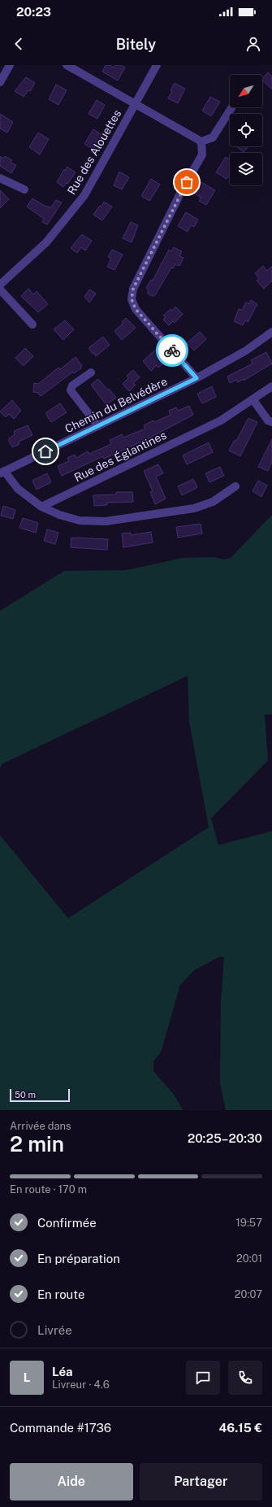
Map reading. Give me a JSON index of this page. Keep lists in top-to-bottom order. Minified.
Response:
{"streets":{"street":["Rue des Alouettes","Chemin du Belvédère","Rue des Églantines"]},"scale_bar":"50 m","north":"bottom left","page":{"status":"20:23","header":"Bitely","scale":"50 m","heading":["2 min","Arrivée dans","20:25–20:30"],"panel":["Léa","Livreur · 4.6","Commande #1736","46.15 €"],"bar":"En route · 170 m","list":[["Confirmée","19:57"],["En préparation","20:01"],["En route","20:07"],"Livrée"],"round":"L","buttons":["Aide","Partager"]}}
